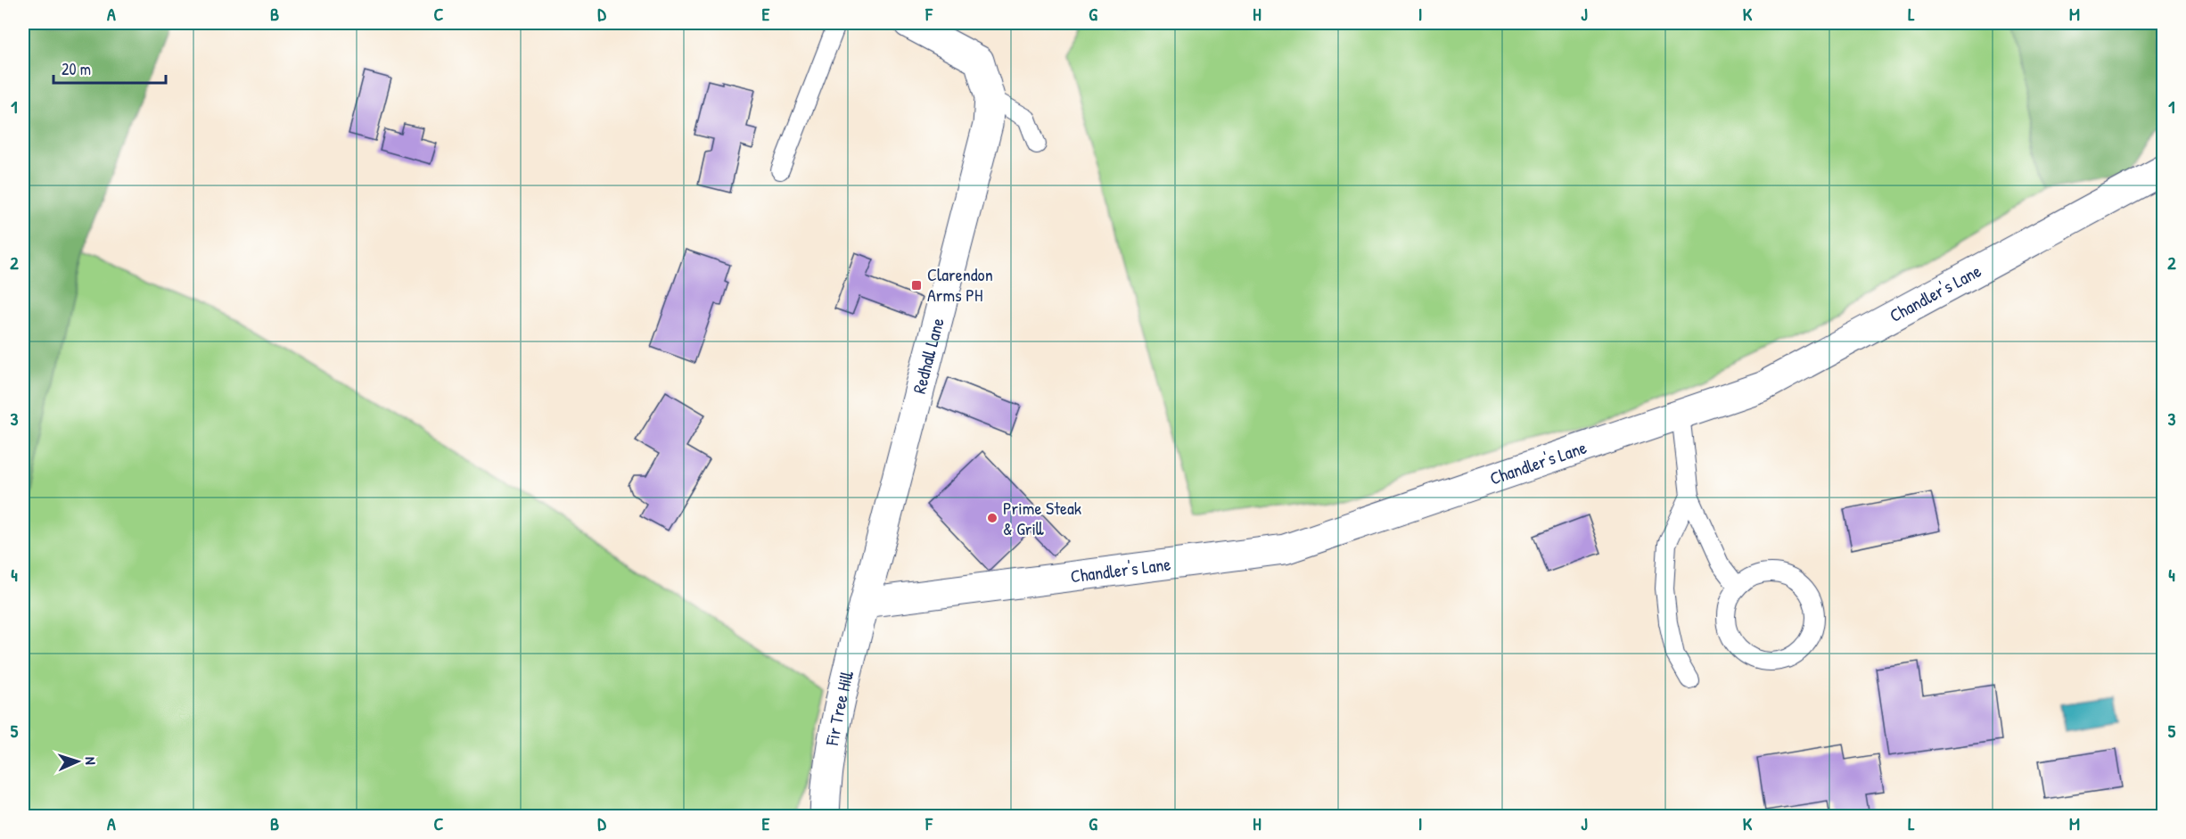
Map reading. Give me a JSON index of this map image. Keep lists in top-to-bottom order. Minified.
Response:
{"streets":{"street":["Chandler's Lane","Redhall Lane","Fir Tree Hill"]},"crossings":[["Chandler's Lane","Redhall Lane"],["Chandler's Lane","Fir Tree Hill"],["Redhall Lane","Fir Tree Hill"]],"places":{"transit":["Clarendon Arms PH"],"other":["Prime Steak & Grill"]},"scale_bar":"20 m","north":"right","grid":{"columns":["A","B","C","D","E","F","G","H","I","J","K","L","M"],"rows":["1","2","3","4","5"]}}
